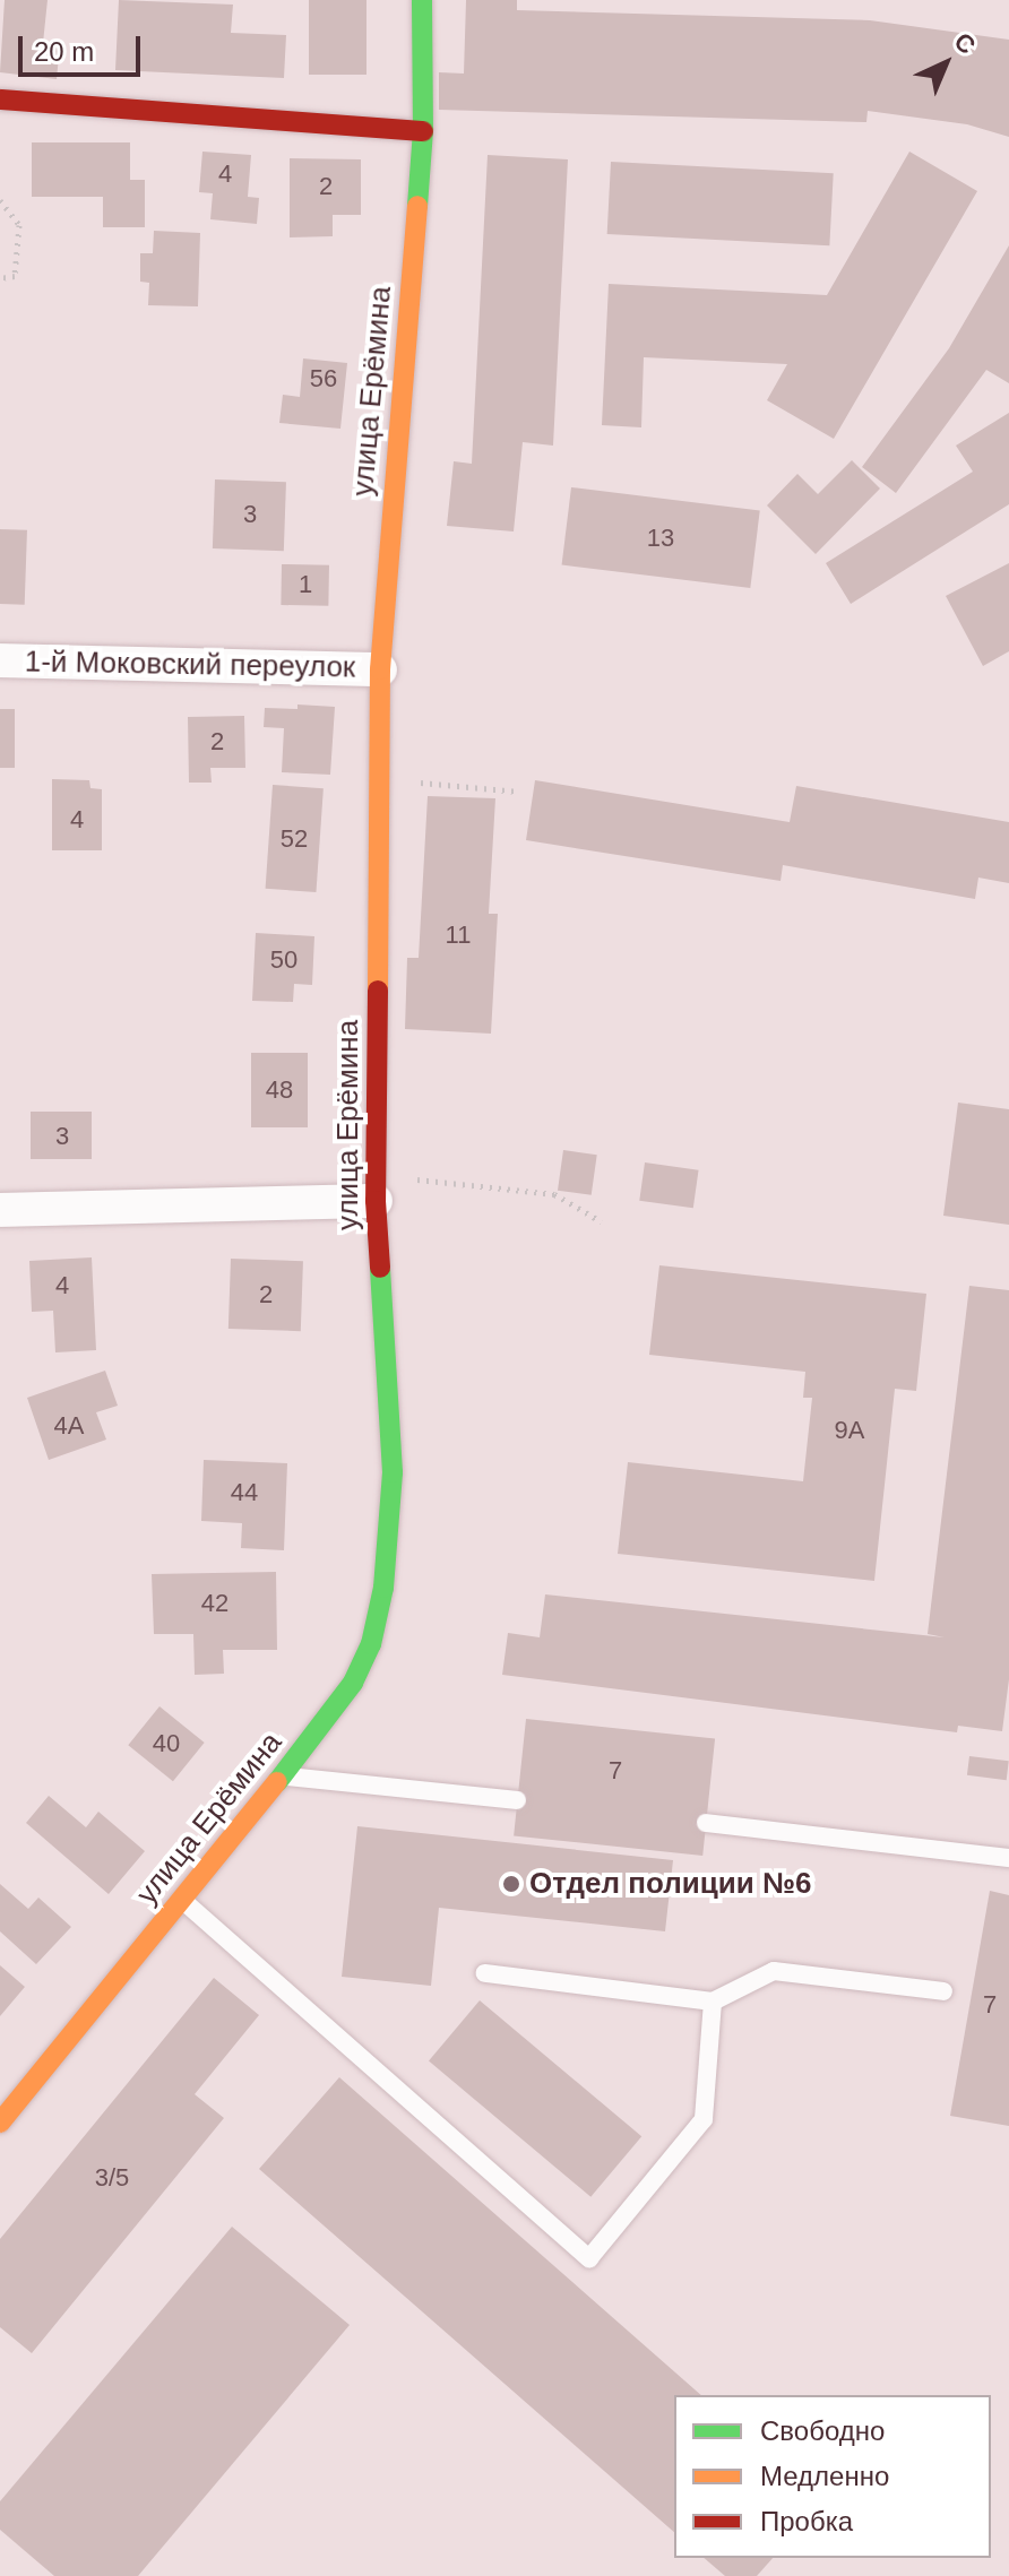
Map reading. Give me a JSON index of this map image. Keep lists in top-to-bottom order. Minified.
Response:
{"streets":{"street":["улица Ерёмина","1-й Моковский переулок"]},"crossings":[["улица Ерёмина","1-й Моковский переулок"]],"places":["Отдел полиции №6"],"house_numbers":["4","2","56","3","13","1","2","4","52","11","50","48","3","4","2","4А","9А","44","42","40","7","7","3/5"],"legend":["Свободно","Медленно","Пробка"],"scale_bar":"20 m","north":"top right"}
